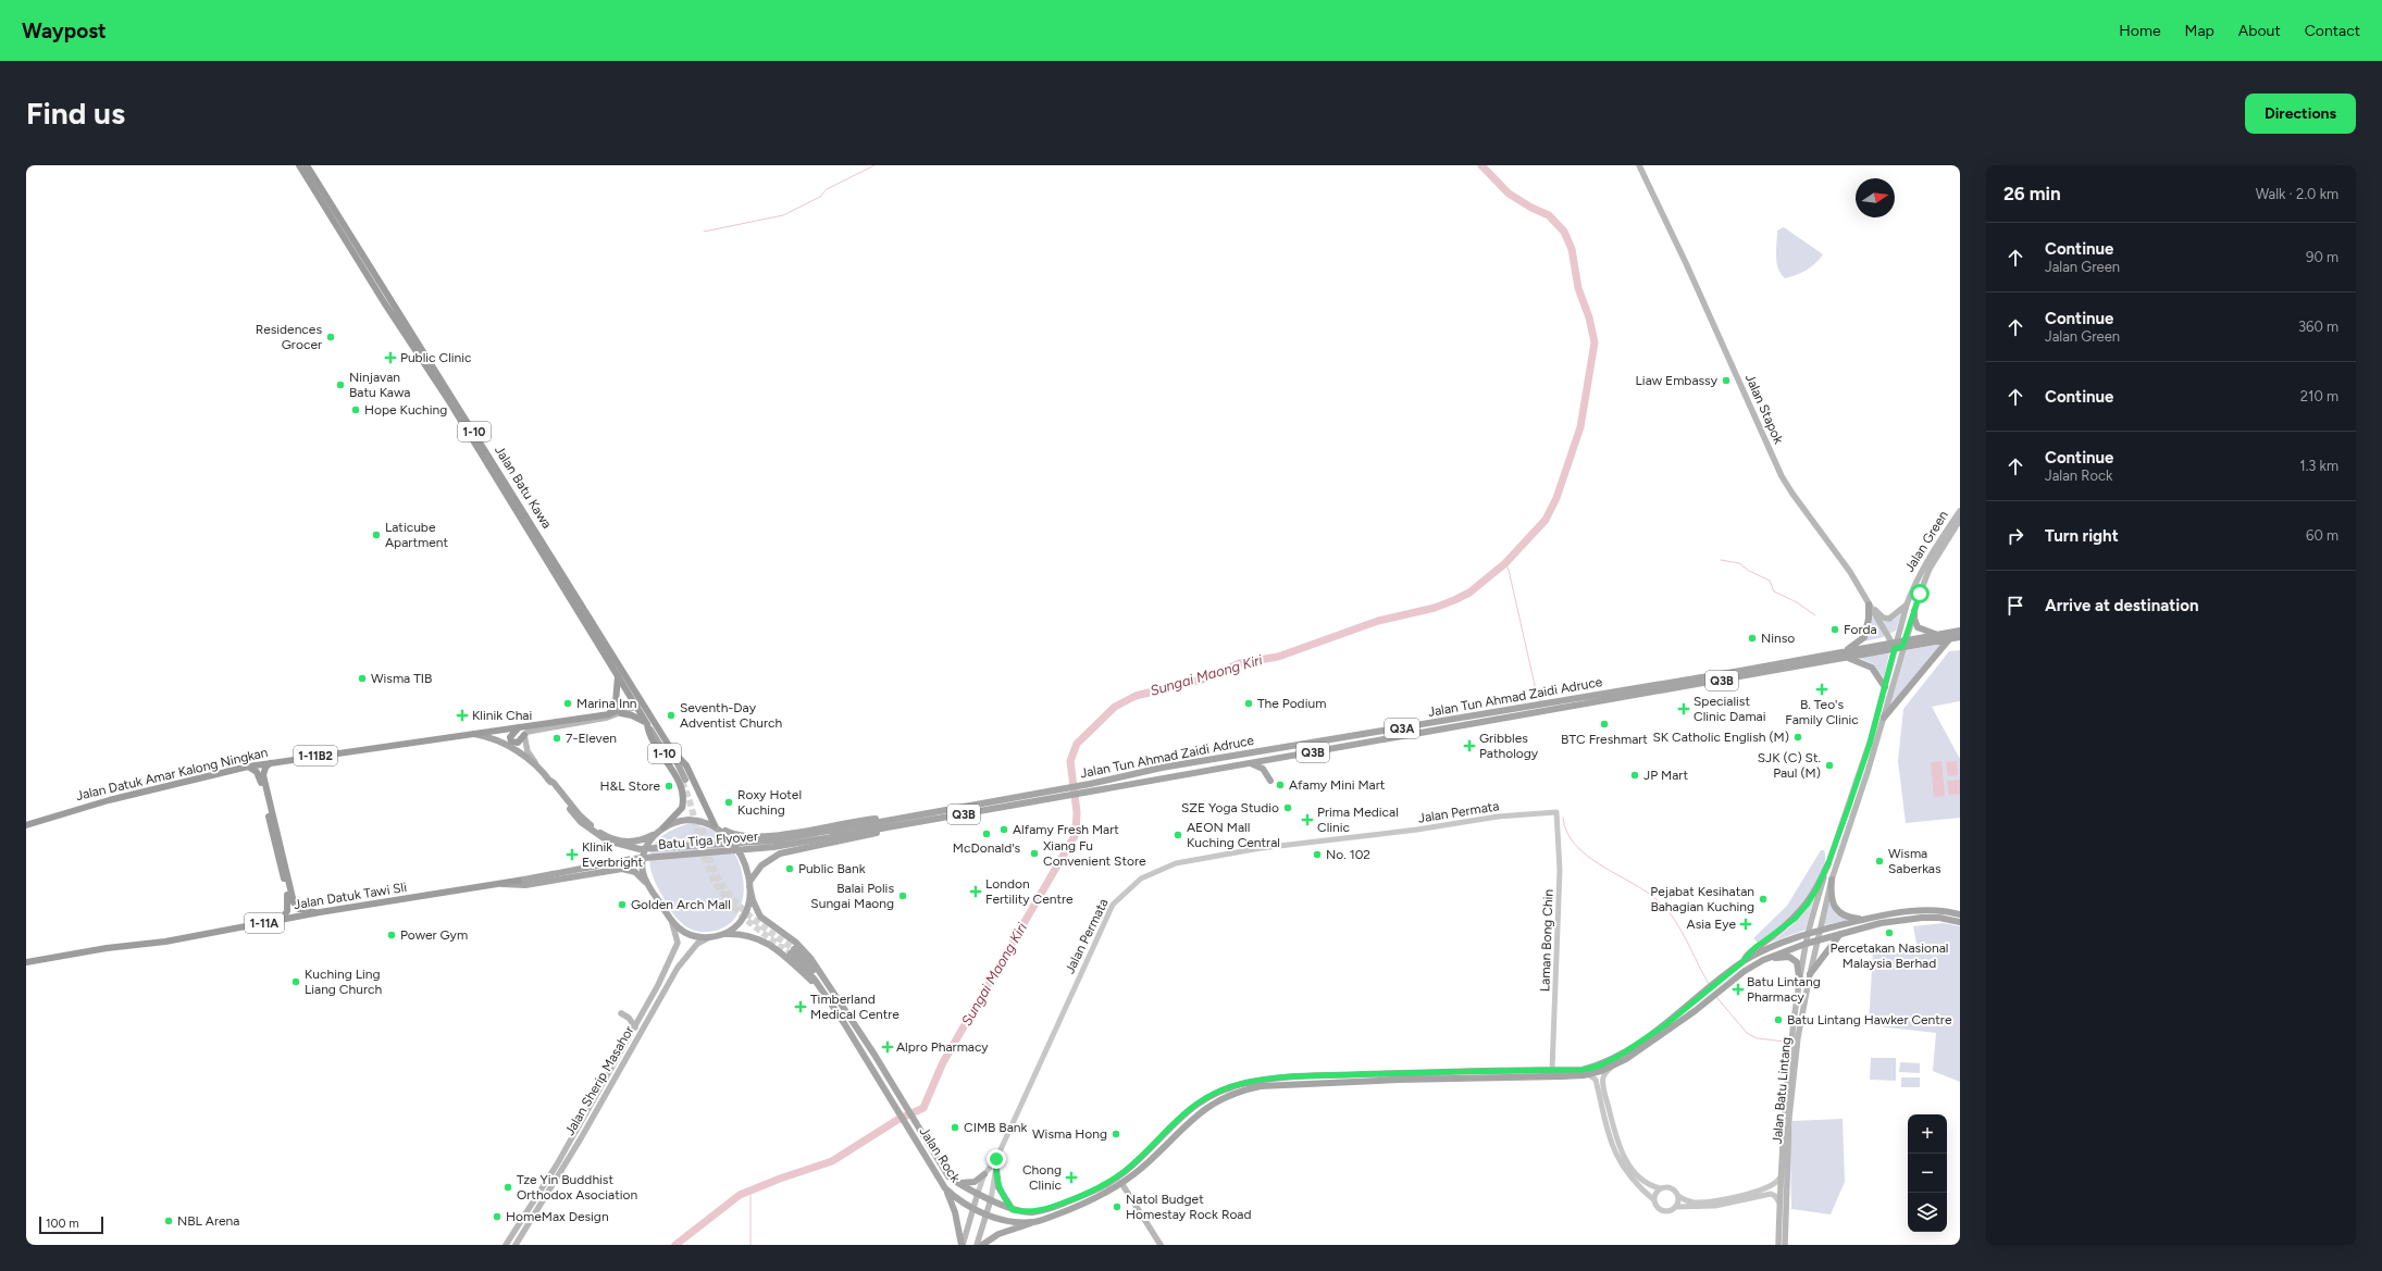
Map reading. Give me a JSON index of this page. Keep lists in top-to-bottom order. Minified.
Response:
{"streets":{"highway":["1-10","Jalan Batu Kawa","1-11B2","Jalan Datuk Amar Kalong Ningkan","Jalan Datuk Tawi Sli","1-11A"],"main road":["Jalan Stapok","Jalan Green","Q3B","Jalan Tun Ahmad Zaidi Adruce","Q3A","Batu Tiga Flyover","Jalan Sherip Masahor","Jalan Batu Lintang","Jalan Rock"],"street":["Jalan Permata","Laman Bong Chin"]},"crossings":[["Jalan Stapok","Jalan Green"],["Jalan Stapok","Jalan Tun Ahmad Zaidi Adruce"],["Jalan Batu Kawa","Jalan Datuk Amar Kalong Ningkan"],["Jalan Green","Jalan Tun Ahmad Zaidi Adruce"],["Jalan Green","Jalan Batu Lintang"],["Jalan Green","Jalan Rock"],["Jalan Tun Ahmad Zaidi Adruce","Batu Tiga Flyover"],["Jalan Permata","Laman Bong Chin"],["Batu Tiga Flyover","Jalan Datuk Tawi Sli"],["Laman Bong Chin","Jalan Rock"],["Jalan Sherip Masahor","Jalan Rock"],["Jalan Batu Lintang","Jalan Rock"]],"water":["Sungai Maong Kiri"],"places":{"other":["Residences Grocer","Liaw Embassy","Ninjavan Batu Kawa","Hope Kuching","Laticube Apartment","Forda","Ninso","Wisma TIB","Marina Inn","The Podium","Seventh-Day Adventist Church","BTC Freshmart","SK Catholic English (M)","7-Eleven","SJK (C) St. Paul (M)","JP Mart","Afamy Mini Mart","H&L Store","Roxy Hotel Kuching","SZE Yoga Studio","Alfamy Fresh Mart","McDonald's","AEON Mall Kuching Central","Xiang Fu Convenient Store","No. 102","Wisma Saberkas","Public Bank","Balai Polis Sungai Maong","Pejabat Kesihatan Bahagian Kuching","Golden Arch Mall","Percetakan Nasional Malaysia Berhad","Power Gym","Kuching Ling Liang Church","Batu Lintang Hawker Centre","CIMB Bank","Wisma Hong","Tze Yin Buddhist Orthodox Asociation","Natol Budget Homestay Rock Road","HomeMax Design","NBL Arena"],"health":["Public Clinic","B. Teo's Family Clinic","Specialist Clinic Damai","Klinik Chai","Gribbles Pathology","Prima Medical Clinic","Klinik Everbright","London Fertility Centre","Asia Eye","Batu Lintang Pharmacy","Timberland Medical Centre","Alpro Pharmacy","Chong Clinic"]},"scale_bar":"100 m","north":"right","page":{"header":"Waypost","nav":["Home","Map","About","Contact"],"buttons":"Directions","title":"Find us","heading":["26 min","Walk · 2.0 km"],"list":[["Continue","Jalan Green","90 m"],["Continue","Jalan Green","360 m"],["Continue","210 m"],["Continue","Jalan Rock","1.3 km"],["Turn right","60 m"],"Arrive at destination"],"map_buttons":["+","−"],"scale":"100 m"}}
